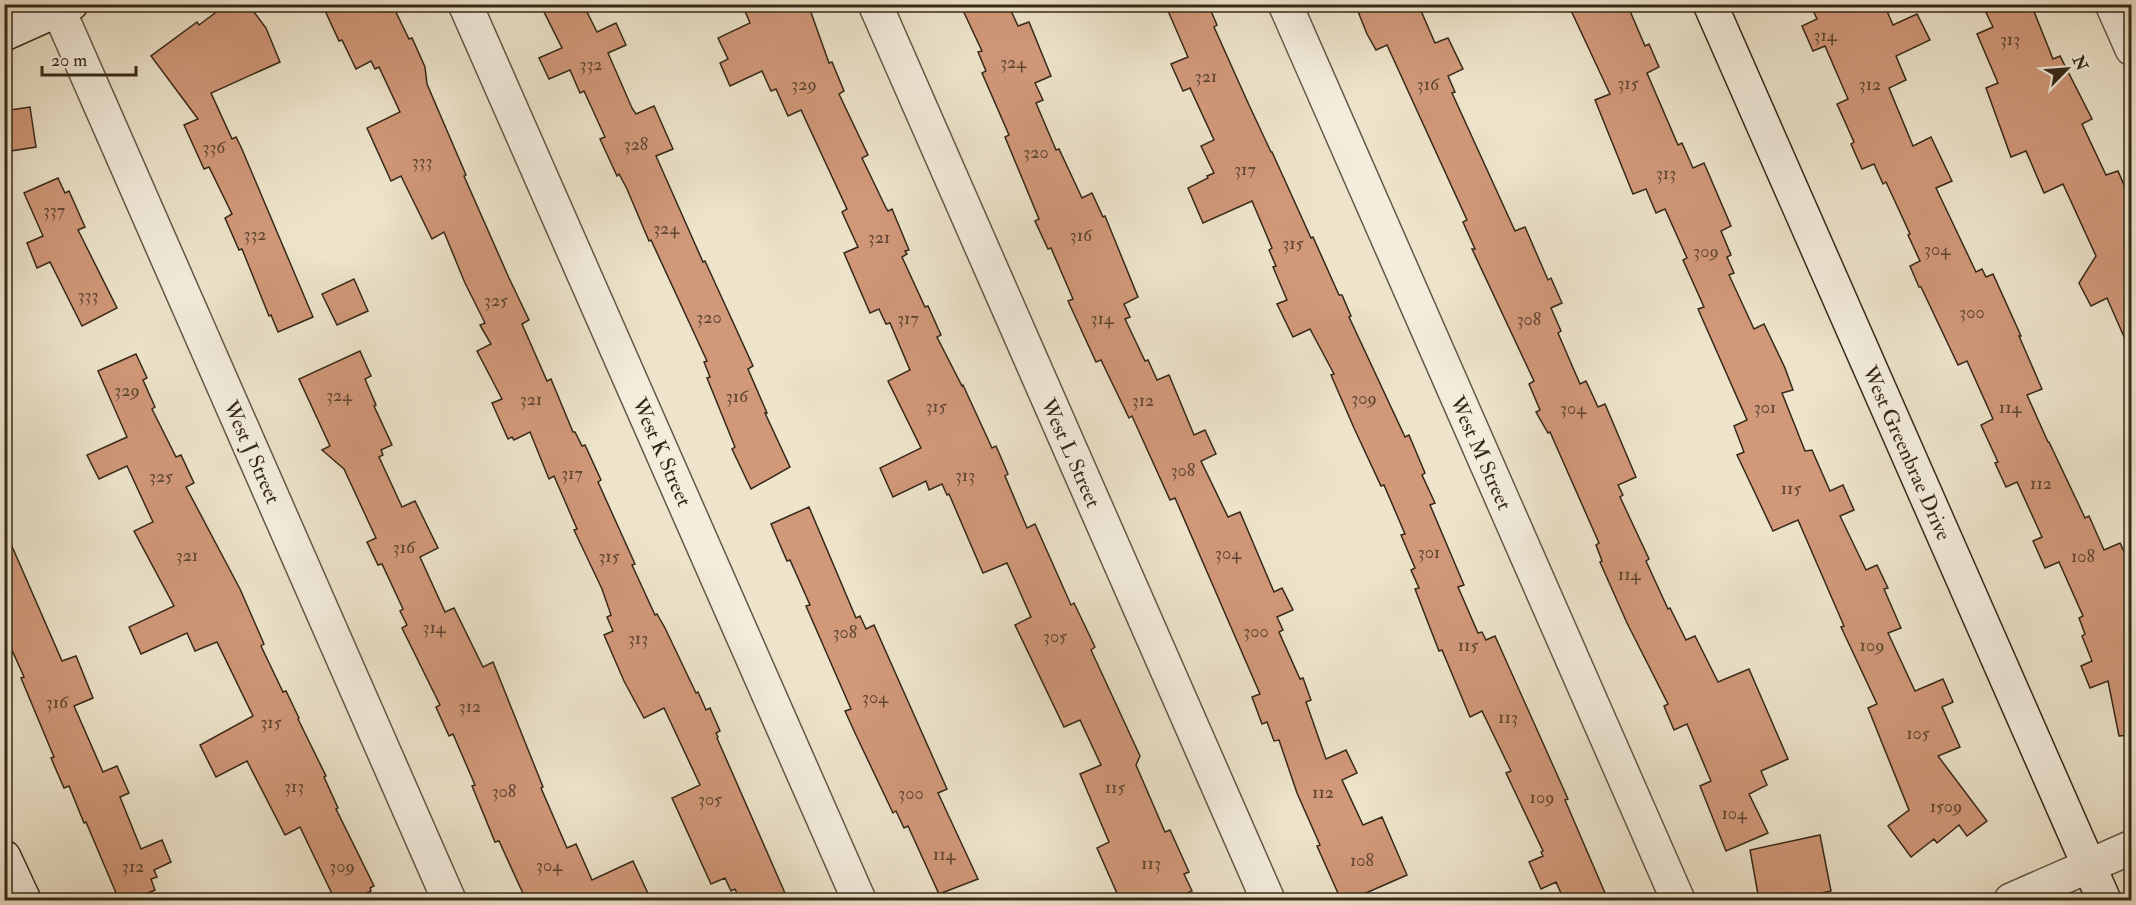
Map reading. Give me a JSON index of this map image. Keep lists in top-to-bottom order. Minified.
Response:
{"streets":{"street":["West J Street","West K Street","West L Street","West M Street","West Greenbrae Drive"]},"house_numbers":["314","313","324","332","321","315","329","316","312","328","336","320","333","317","313","337","324","332","316","321","315","304","309","333","325","300","320","317","314","308","329","324","316","309","321","312","315","301","114","304","308","317","313","325","112","115","316","301","304","321","315","108","114","314","300","308","305","313","115","109","304","316","312","113","315","105","313","115","308","112","300","109","305","1509","104","114","108","113","304","312","309"],"scale_bar":"20 m","north":"top right"}
